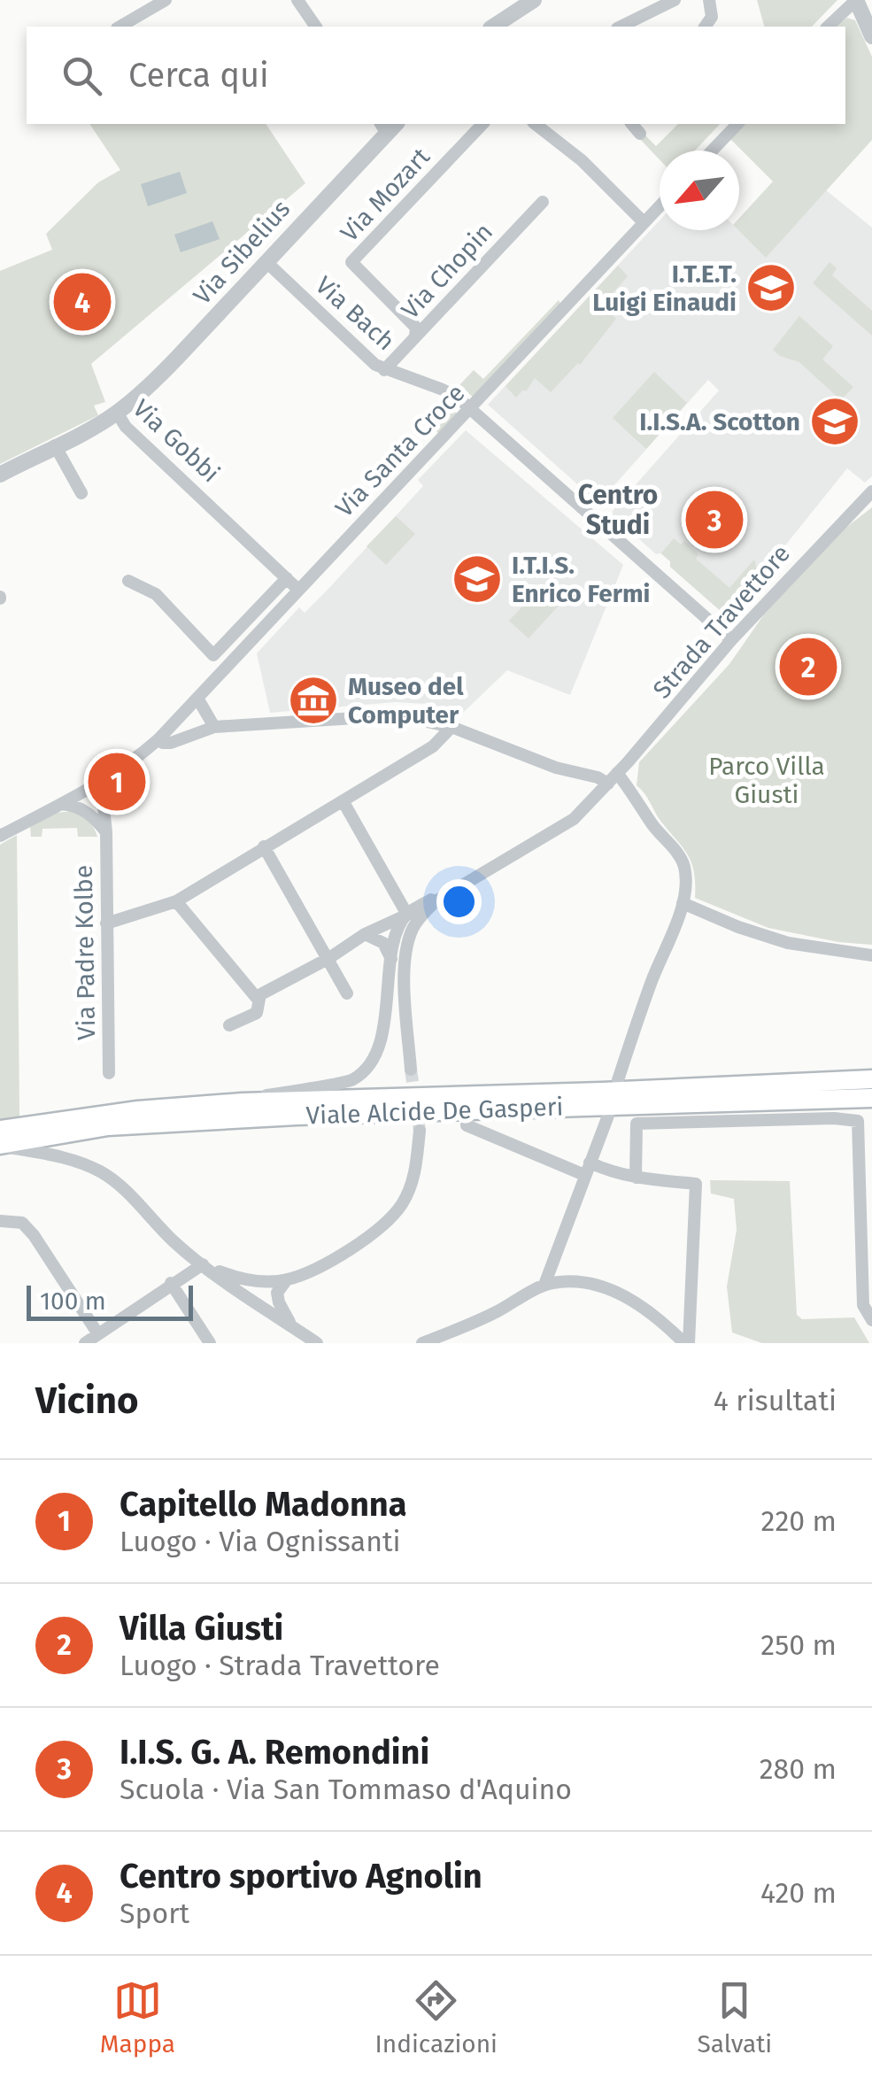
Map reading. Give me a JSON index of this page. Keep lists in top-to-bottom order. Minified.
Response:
{"streets":{"main road":["Viale Alcide De Gasperi"],"street":["Via Mozart","Via Sibelius","Via Chopin","Via Bach","Via Gobbi","Via Santa Croce","Strada Travettore","Via Padre Kolbe"]},"crossings":[["Via Mozart","Via Chopin"],["Via Sibelius","Via Bach"],["Via Sibelius","Via Gobbi"],["Via Chopin","Via Bach"],["Via Bach","Via Santa Croce"],["Via Bach","Strada Travettore"],["Via Gobbi","Via Santa Croce"],["Via Santa Croce","Via Padre Kolbe"]],"districts":["Centro Studi"],"parks":["Parco Villa Giusti"],"places":{"school or university":["I.T.E.T. Luigi Einaudi","I.I.S.A. Scotton","I.T.I.S. Enrico Fermi"],"museum":["Museo del Computer"]},"scale_bar":"100 m","north":"bottom left","page":{"search":"Cerca qui","pins":["4","3","2","1"],"scale":"100 m","heading":["Vicino","4 risultati"],"list":[{"mark":"1","name":"Capitello Madonna","note":"Luogo · Via Ognissanti","value":"220 m"},{"mark":"2","name":"Villa Giusti","note":"Luogo · Strada Travettore","value":"250 m"},{"mark":"3","name":"I.I.S. G. A. Remondini","note":"Scuola · Via San Tommaso d'Aquino","value":"280 m"},{"mark":"4","name":"Centro sportivo Agnolin","note":"Sport","value":"420 m"}],"nav":["Mappa","Indicazioni","Salvati"]}}
